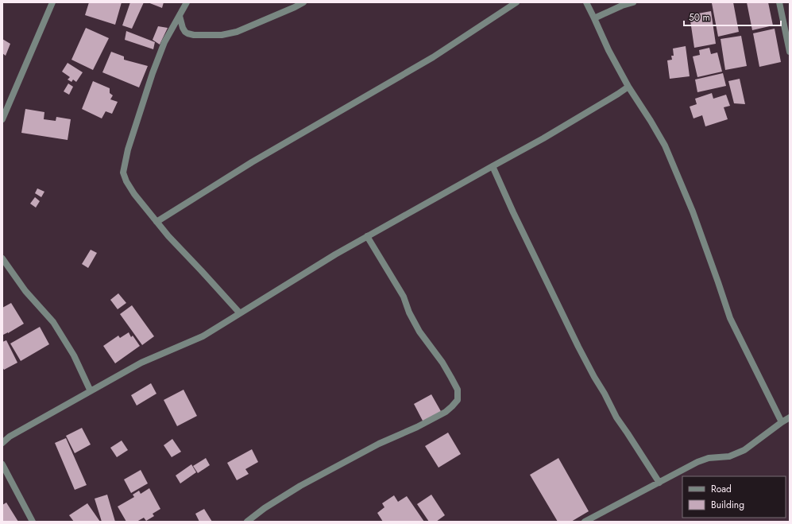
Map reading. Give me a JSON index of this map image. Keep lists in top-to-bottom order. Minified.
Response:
{"legend":["Road","Building"],"scale_bar":"50 m"}
